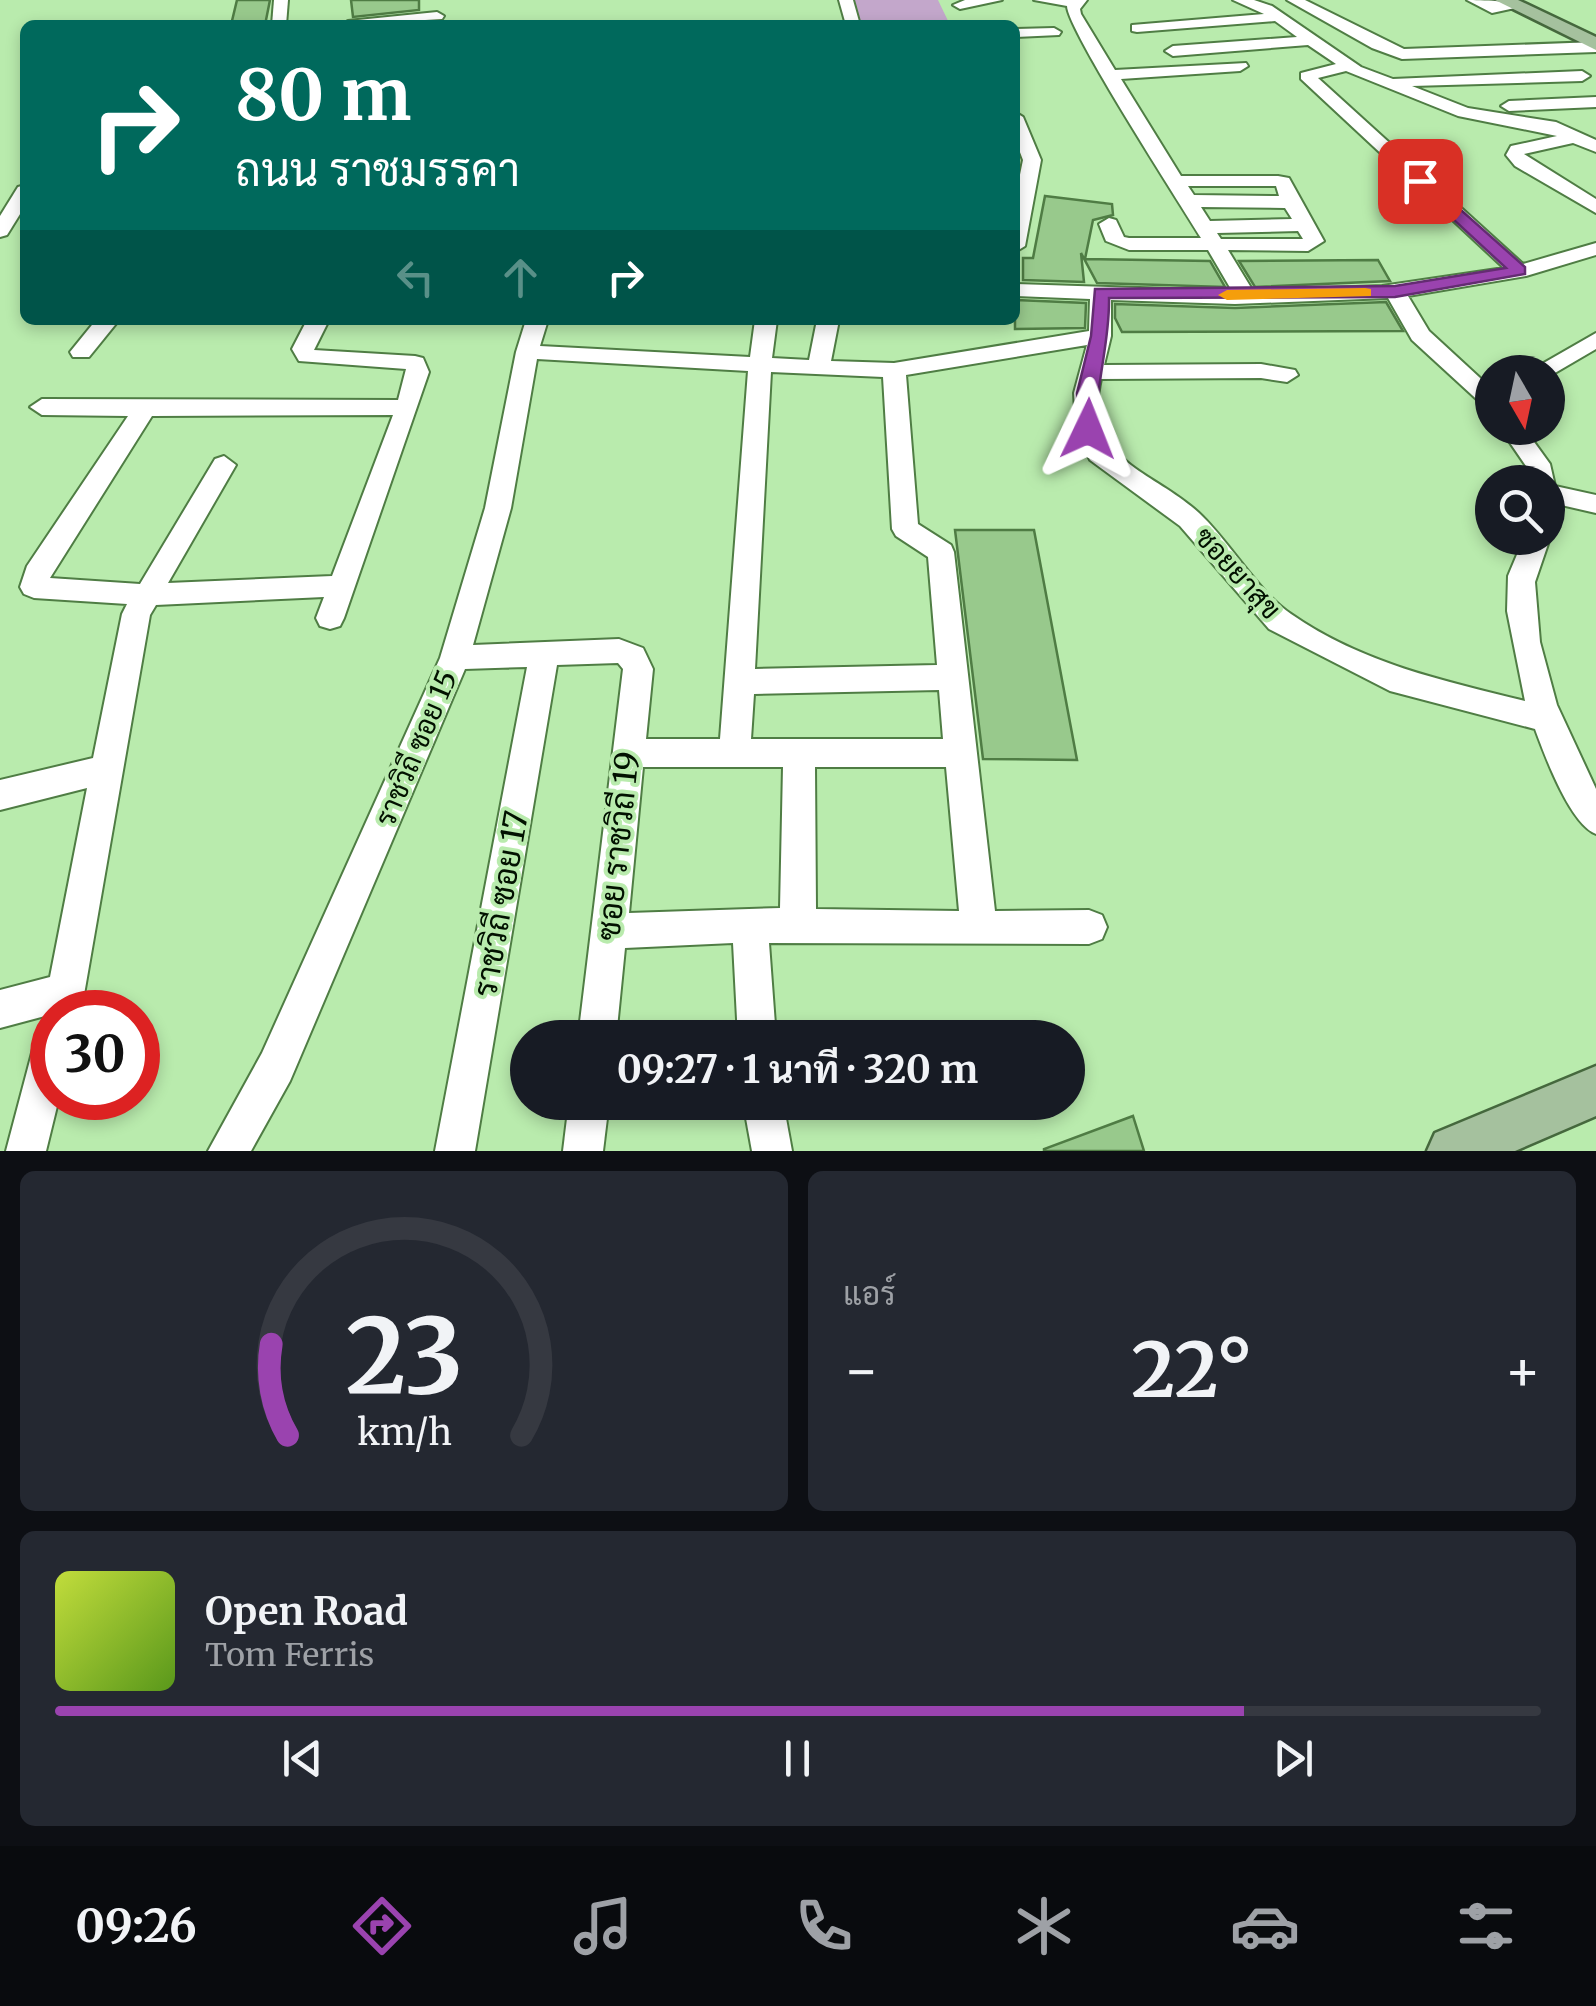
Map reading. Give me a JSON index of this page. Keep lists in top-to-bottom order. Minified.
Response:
{"streets":{"street":["ซอยยาสุข","ราชวิถี ซอย 15","ซอย ราชวิถี 19","ราชวิถี ซอย 17"]},"crossings":[["ซอย ราชวิถี 19","ราชวิถี ซอย 17"]],"north":"bottom","page":{"turn":["80 m","ถนน ราชมรรคา"],"limit":"30","trip":"09:27 · 1 นาที · 320 m","tile":"แอร์","heat":["−","22°","+"],"song":["Open Road","Tom Ferris"],"tabs":"09:26","gauge":["23","km/h"]}}
